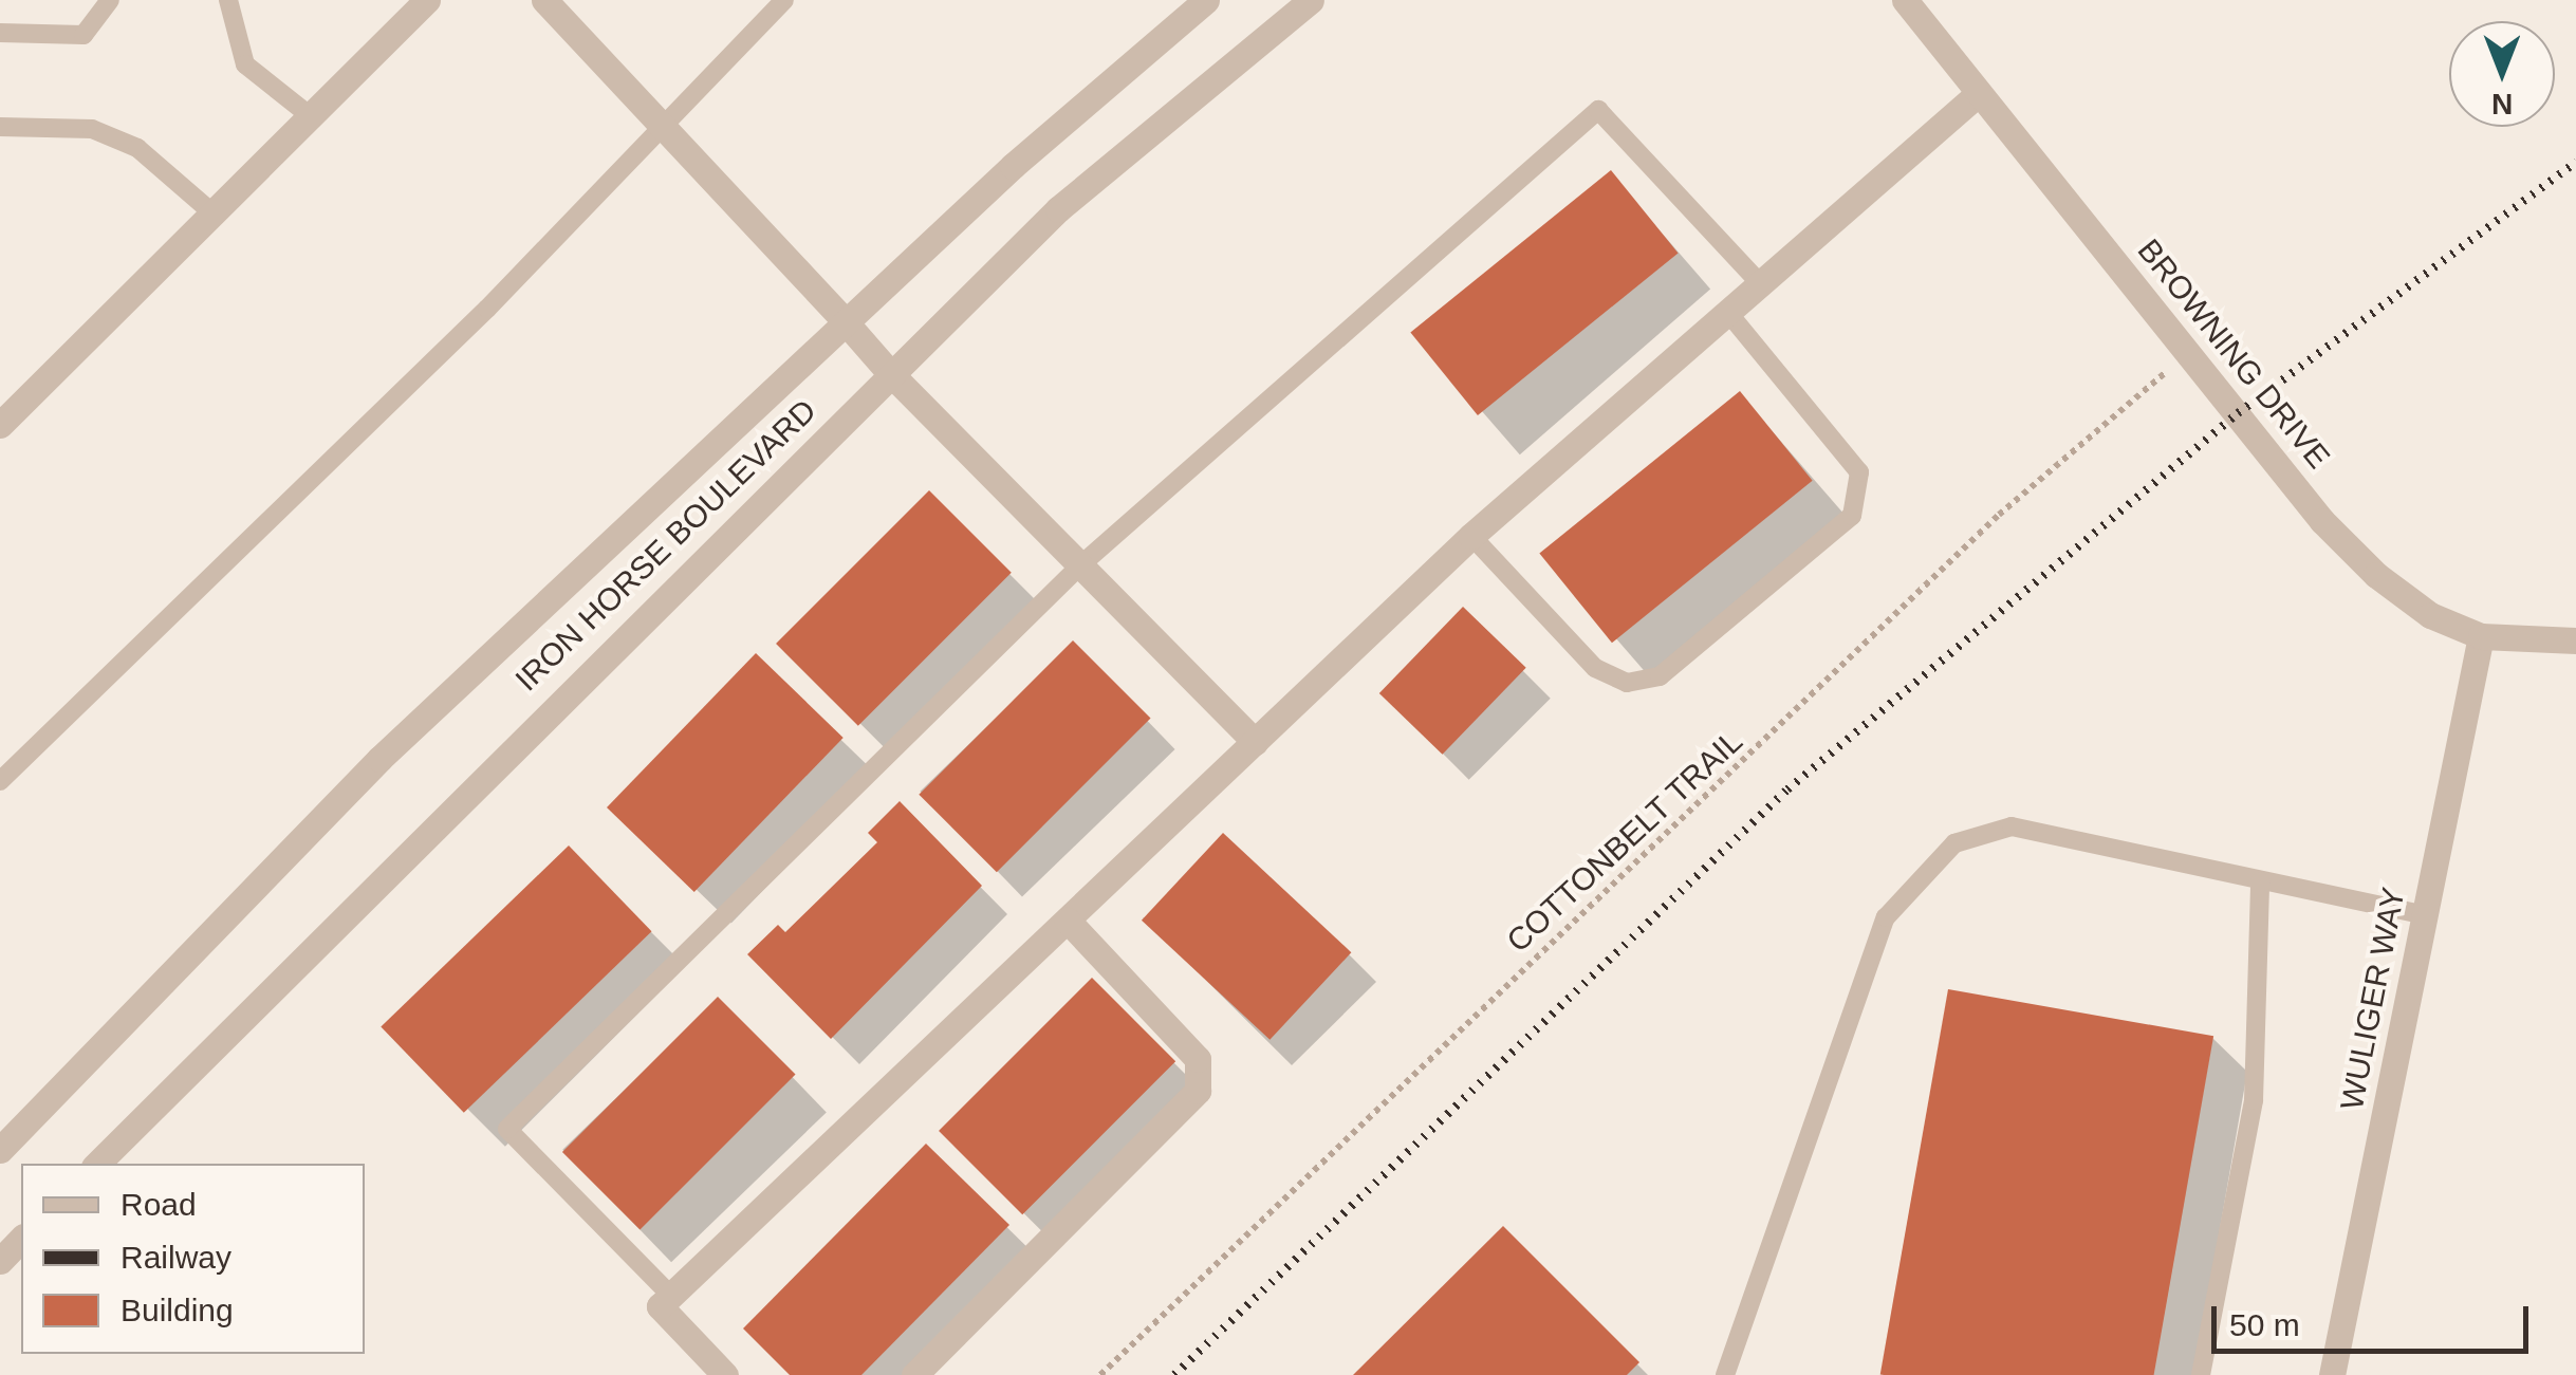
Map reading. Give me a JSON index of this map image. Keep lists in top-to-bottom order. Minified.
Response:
{"streets":{"street":["BROWNING DRIVE","IRON HORSE BOULEVARD","WULIGER WAY"],"path":["COTTONBELT TRAIL"]},"crossings":[["BROWNING DRIVE","COTTONBELT TRAIL"],["BROWNING DRIVE","WULIGER WAY"]],"legend":["Road","Railway","Building"],"scale_bar":"50 m","north":"bottom"}
